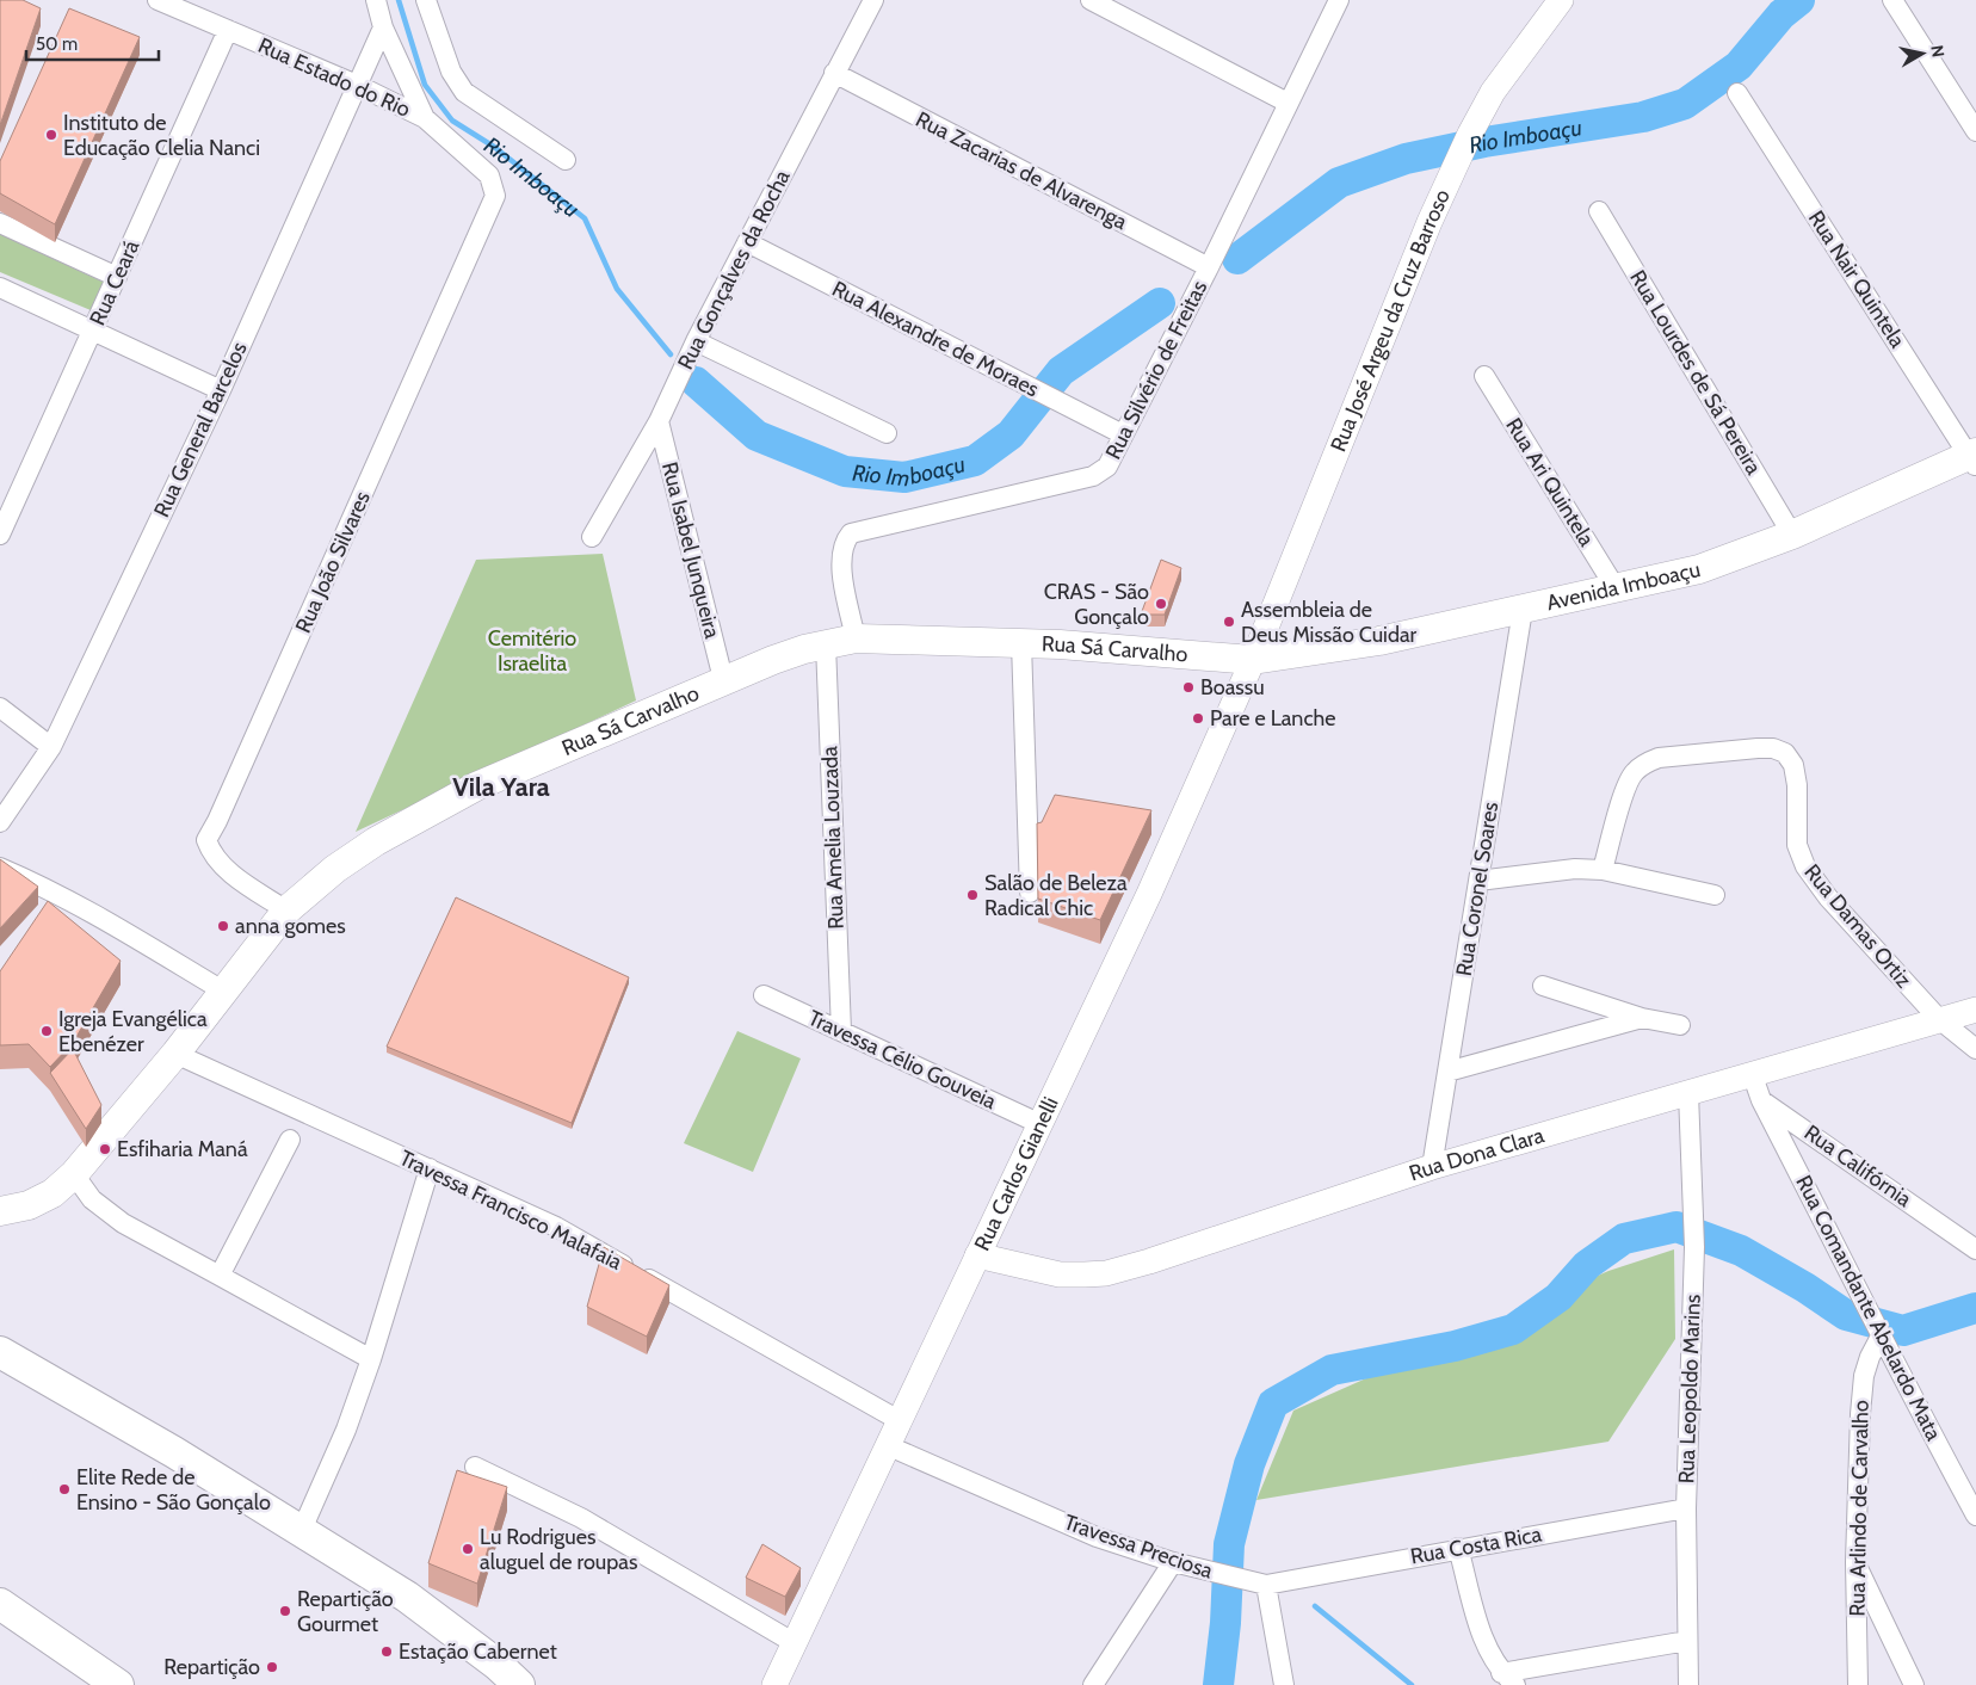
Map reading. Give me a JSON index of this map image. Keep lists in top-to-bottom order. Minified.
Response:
{"streets":{"main road":["Avenida Imboaçu","Rua Sá Carvalho"],"street":["Rua Estado do Rio","Rua Zacarias de Alvarenga","Rua Gonçalves da Rocha","Rua Nair Quintela","Rua Ceará","Rua José Argeu da Cruz Barroso","Rua Alexandre de Moraes","Rua Silvério de Freitas","Rua Lourdes de Sá Pereira","Rua General Barcelos","Rua Ari Quintela","Rua Isabel Junqueira","Rua João Silvares","Rua Amelia Louzada","Rua Coronel Soares","Rua Damas Ortiz","Travessa Célio Gouveia","Rua Dona Clara","Rua Califórnia","Rua Carlos Gianelli","Travessa Francisco Malafaia","Rua Comandante Abelardo Mata","Rua Leopoldo Marins","Rua Arlindo de Carvalho","Rua Costa Rica","Travessa Preciosa"]},"crossings":[["Rua Estado do Rio","Rua Ceará"],["Rua Estado do Rio","Rua General Barcelos"],["Rua Estado do Rio","Rua João Silvares"],["Rua Zacarias de Alvarenga","Rua Gonçalves da Rocha"],["Rua Zacarias de Alvarenga","Rua Silvério de Freitas"],["Rua Gonçalves da Rocha","Rua Alexandre de Moraes"],["Rua Gonçalves da Rocha","Rua Isabel Junqueira"],["Rua Nair Quintela","Avenida Imboaçu"],["Rua José Argeu da Cruz Barroso","Avenida Imboaçu"],["Rua José Argeu da Cruz Barroso","Rua Sá Carvalho"],["Rua José Argeu da Cruz Barroso","Rua Carlos Gianelli"],["Rua Alexandre de Moraes","Rua Silvério de Freitas"],["Rua Silvério de Freitas","Rua Sá Carvalho"],["Rua Lourdes de Sá Pereira","Avenida Imboaçu"],["Rua Ari Quintela","Avenida Imboaçu"],["Rua Isabel Junqueira","Rua Sá Carvalho"],["Rua João Silvares","Rua Sá Carvalho"],["Avenida Imboaçu","Rua Sá Carvalho"],["Avenida Imboaçu","Rua Coronel Soares"],["Avenida Imboaçu","Rua Carlos Gianelli"],["Rua Sá Carvalho","Rua Amelia Louzada"],["Rua Sá Carvalho","Rua Carlos Gianelli"],["Rua Sá Carvalho","Travessa Francisco Malafaia"],["Rua Amelia Louzada","Travessa Célio Gouveia"],["Rua Coronel Soares","Rua Dona Clara"],["Rua Damas Ortiz","Rua Dona Clara"],["Travessa Célio Gouveia","Rua Carlos Gianelli"],["Rua Dona Clara","Rua Carlos Gianelli"],["Rua Dona Clara","Rua Leopoldo Marins"],["Rua Califórnia","Rua Comandante Abelardo Mata"],["Rua Carlos Gianelli","Travessa Francisco Malafaia"],["Rua Carlos Gianelli","Travessa Preciosa"],["Rua Comandante Abelardo Mata","Rua Arlindo de Carvalho"],["Rua Leopoldo Marins","Rua Costa Rica"],["Rua Costa Rica","Travessa Preciosa"]],"districts":["Vila Yara"],"water":["Rio Imboaçu"],"parks":["Cemitério Israelita"],"places":["Instituto de Educação Clelia Nanci","CRAS - São Gonçalo","Assembleia de Deus Missão Cuidar","Boassu","Pare e Lanche","Salão de Beleza Radical Chic","anna gomes","Igreja Evangélica Ebenézer","Esfiharia Maná","Elite Rede de Ensino - São Gonçalo","Lu Rodrigues aluguel de roupas","Repartição Gourmet","Estação Cabernet","Repartição"],"scale_bar":"50 m","north":"right"}
